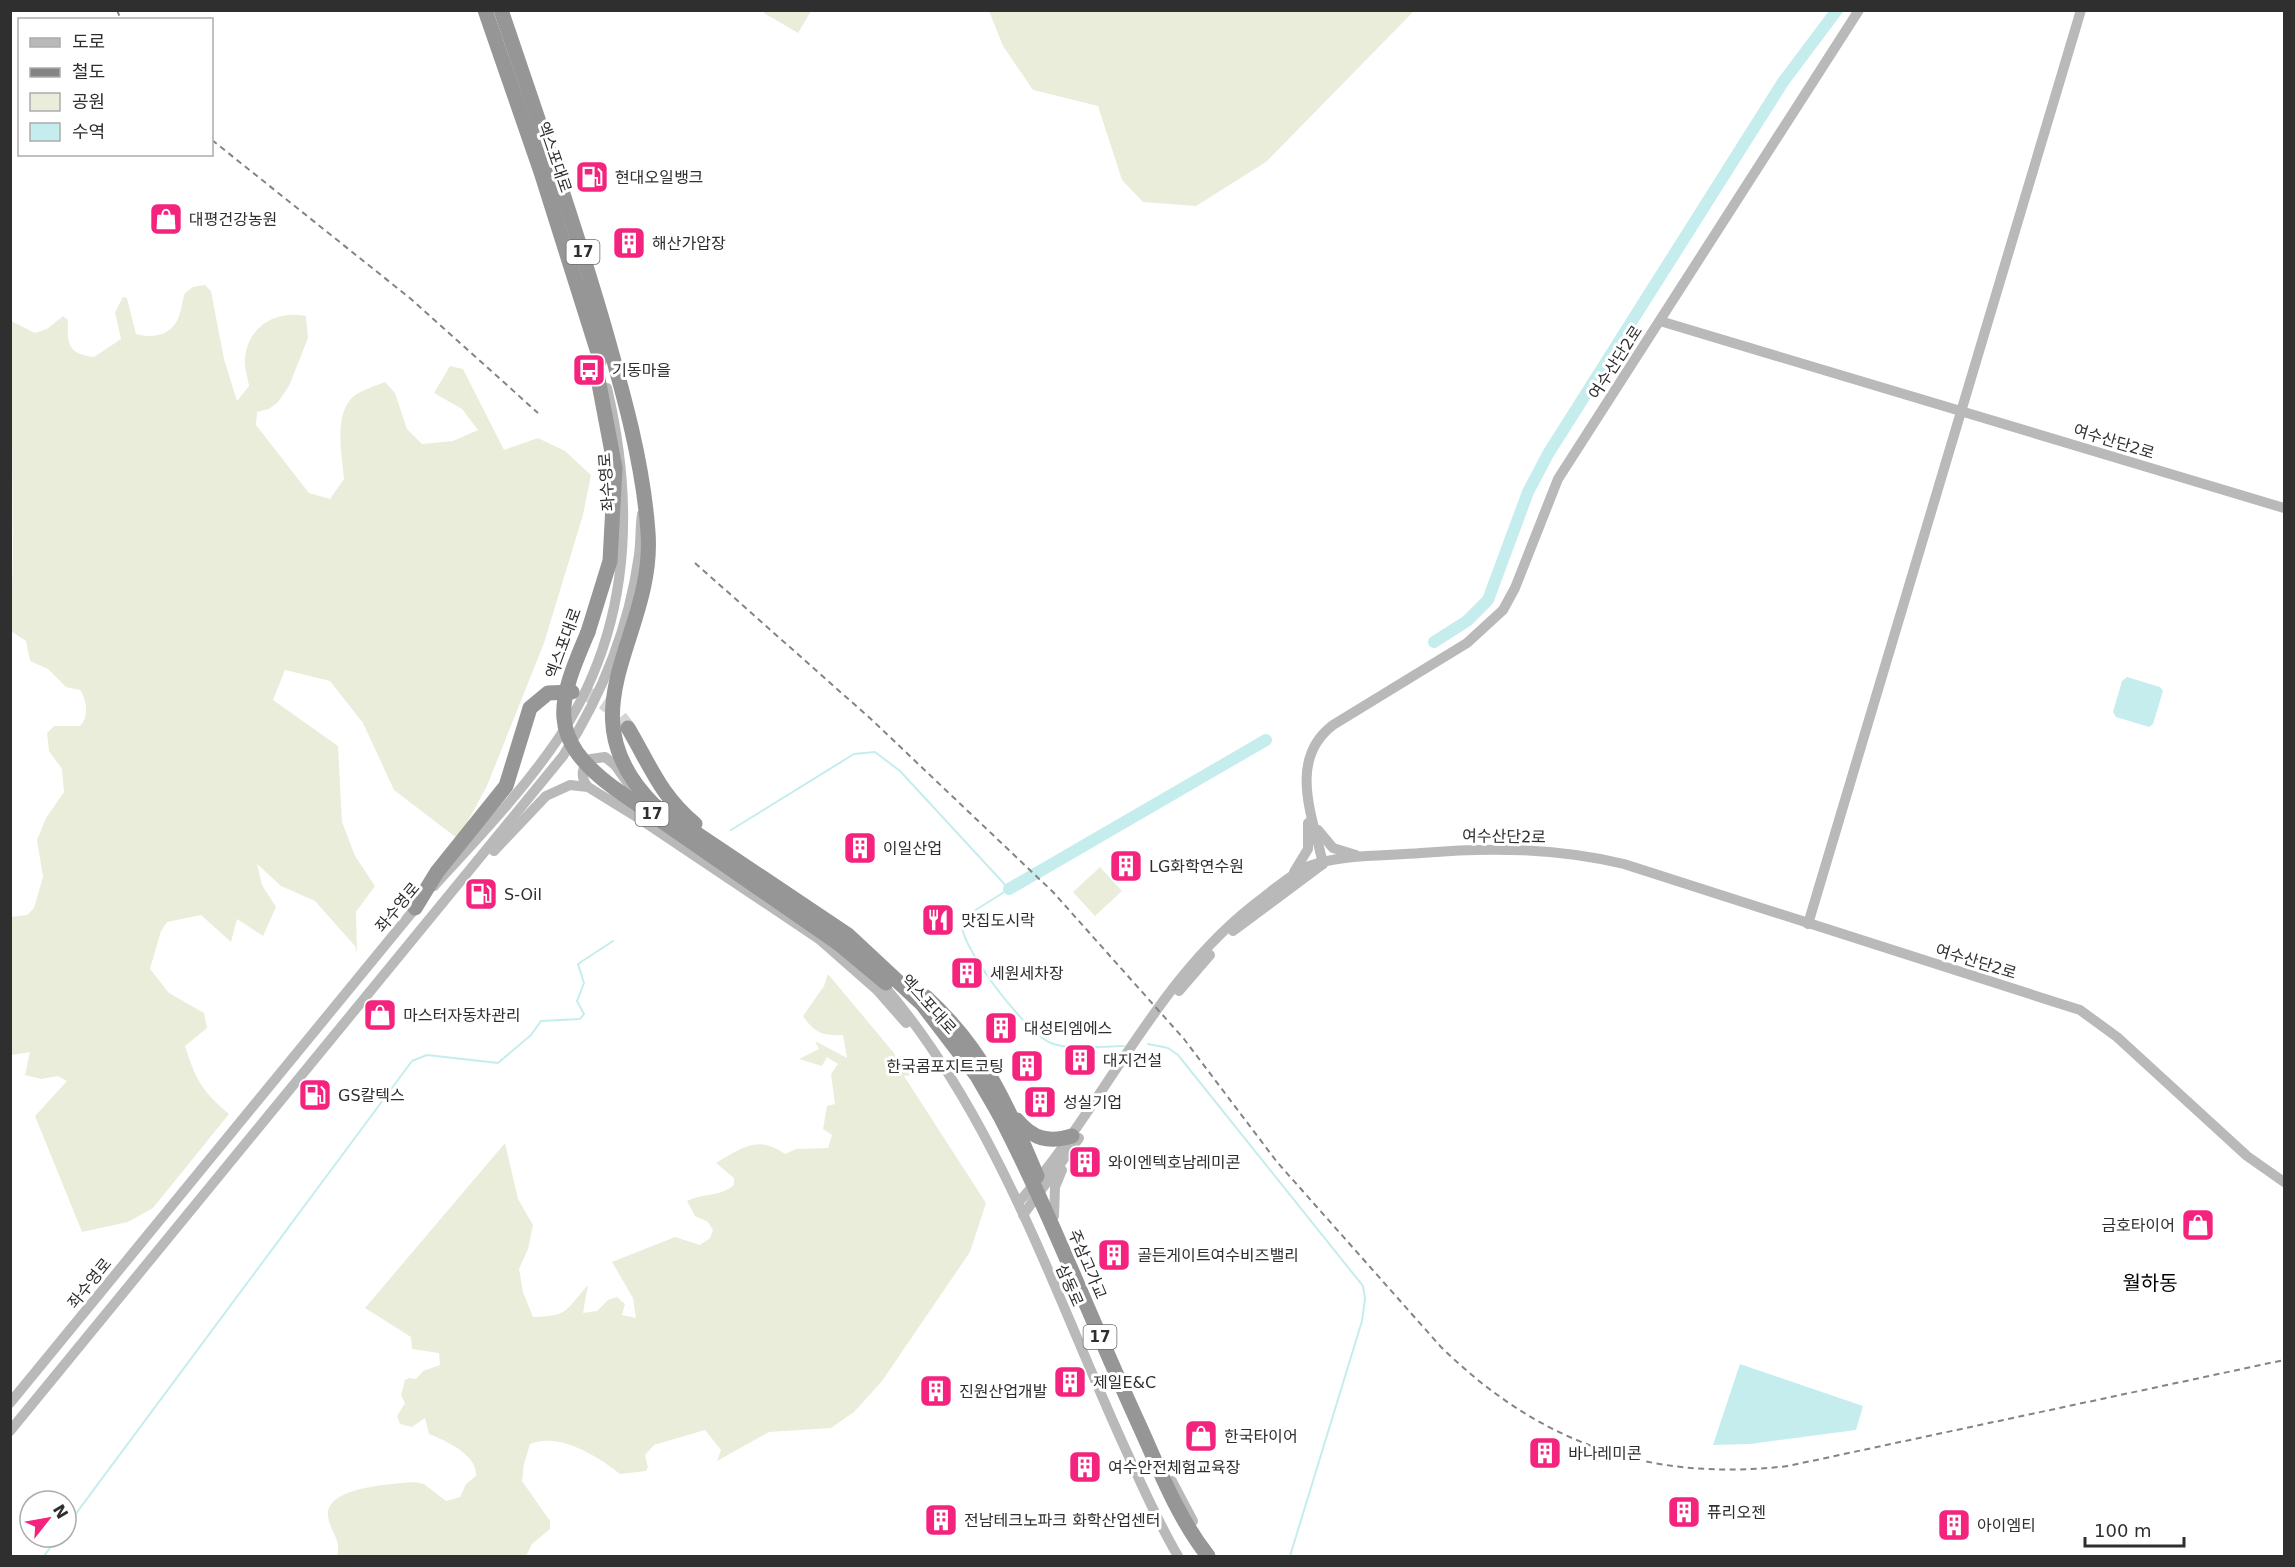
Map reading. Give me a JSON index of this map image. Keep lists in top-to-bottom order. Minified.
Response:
{"streets":{"highway":["엑스포대로","17","주삼고가교"],"street":["여수산단2로","좌수영로","삼동로"]},"crossings":[["엑스포대로","좌수영로"],["엑스포대로","주삼고가교"],["주삼고가교","삼동로"]],"districts":["월하동"],"places":{"fuel station":["현대오일뱅크","S-Oil","GS칼텍스"],"shop":["대평건강농원","마스터자동차관리","금호타이어","한국타이어"],"building":["해산가압장","이일산업","LG화학연수원","세원세차장","대성티엠에스","대지건설","한국콤포지트코팅","성실기업","와이엔텍호남레미콘","골든게이트여수비즈밸리","제일E&C","진원산업개발","바나레미콘","여수안전체험교육장","퓨리오젠","전남테크노파크 화학산업센터","아이엠티"],"bus stop":["기동마을"],"restaurant":["맛집도시락"]},"legend":["도로","철도","공원","수역"],"scale_bar":"100 m","north":"top right"}
